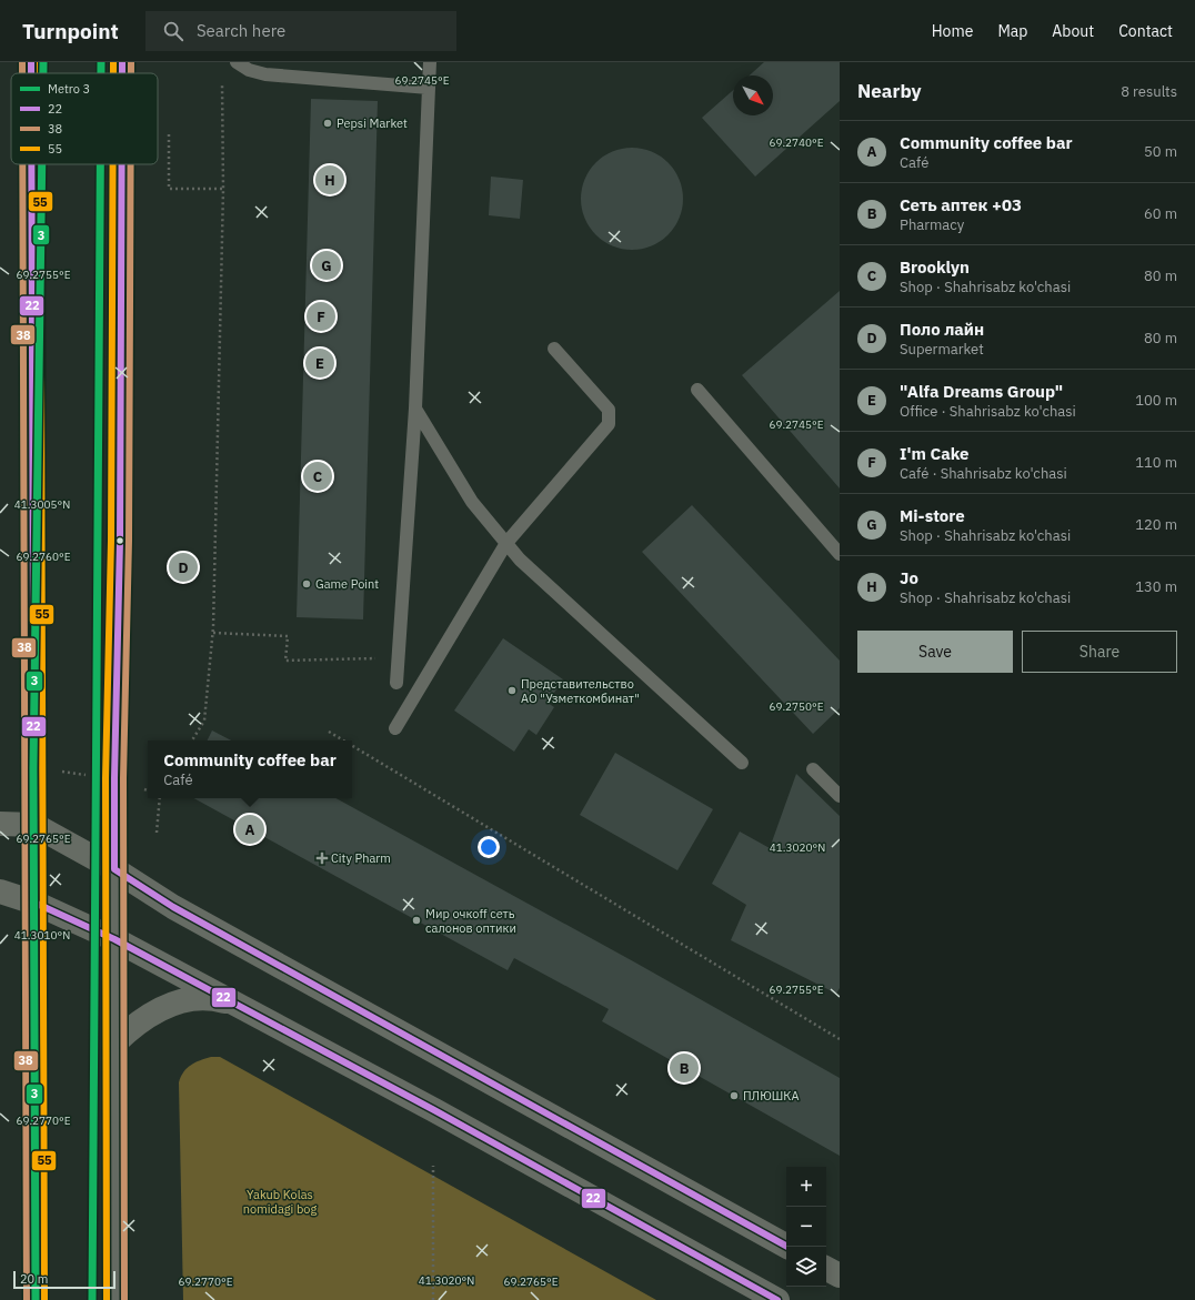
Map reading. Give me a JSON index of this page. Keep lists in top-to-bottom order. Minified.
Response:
{"parks":["Yakub Kolas nomidagi bog"],"places":{"other":["Pepsi Market","Game Point","Представительство АО \"Узметкомбинат\"","Мир очкоff сеть салонов оптики","ПЛЮШКА"],"health":["City Pharm"]},"lines":["metro line 3","transit line 22","transit line 38","transit line 55"],"legend":["Metro 3","22","38","55"],"scale_bar":"20 m","north":"bottom right","page":{"header":"Turnpoint","search":"Search here","nav":["Home","Map","About","Contact"],"heading":["Nearby","8 results"],"list":[{"mark":"A","name":"Community coffee bar","note":"Café","value":"50 m"},{"mark":"B","name":"Сеть аптек +03","note":"Pharmacy","value":"60 m"},{"mark":"C","name":"Brooklyn","note":"Shop · Shahrisabz ko'chasi","value":"80 m"},{"mark":"D","name":"Поло лайн","note":"Supermarket","value":"80 m"},{"mark":"E","name":"\"Alfa Dreams Group\"","note":"Office · Shahrisabz ko'chasi","value":"100 m"},{"mark":"F","name":"I'm Cake","note":"Café · Shahrisabz ko'chasi","value":"110 m"},{"mark":"G","name":"Mi-store","note":"Shop · Shahrisabz ko'chasi","value":"120 m"},{"mark":"H","name":"Jo","note":"Shop · Shahrisabz ko'chasi","value":"130 m"}],"pins":["H","G","F","E","C","D","A","B"],"buttons":["Save","Share"],"popup":["Community coffee bar","Café"],"map_buttons":["+","−"],"scale":"20 m"},"coordinates":["69.2745°E","69.2740°E","69.2755°E","41.3005°N","69.2760°E","69.2750°E","69.2765°E","41.3020°N","41.3010°N","69.2770°E"]}
